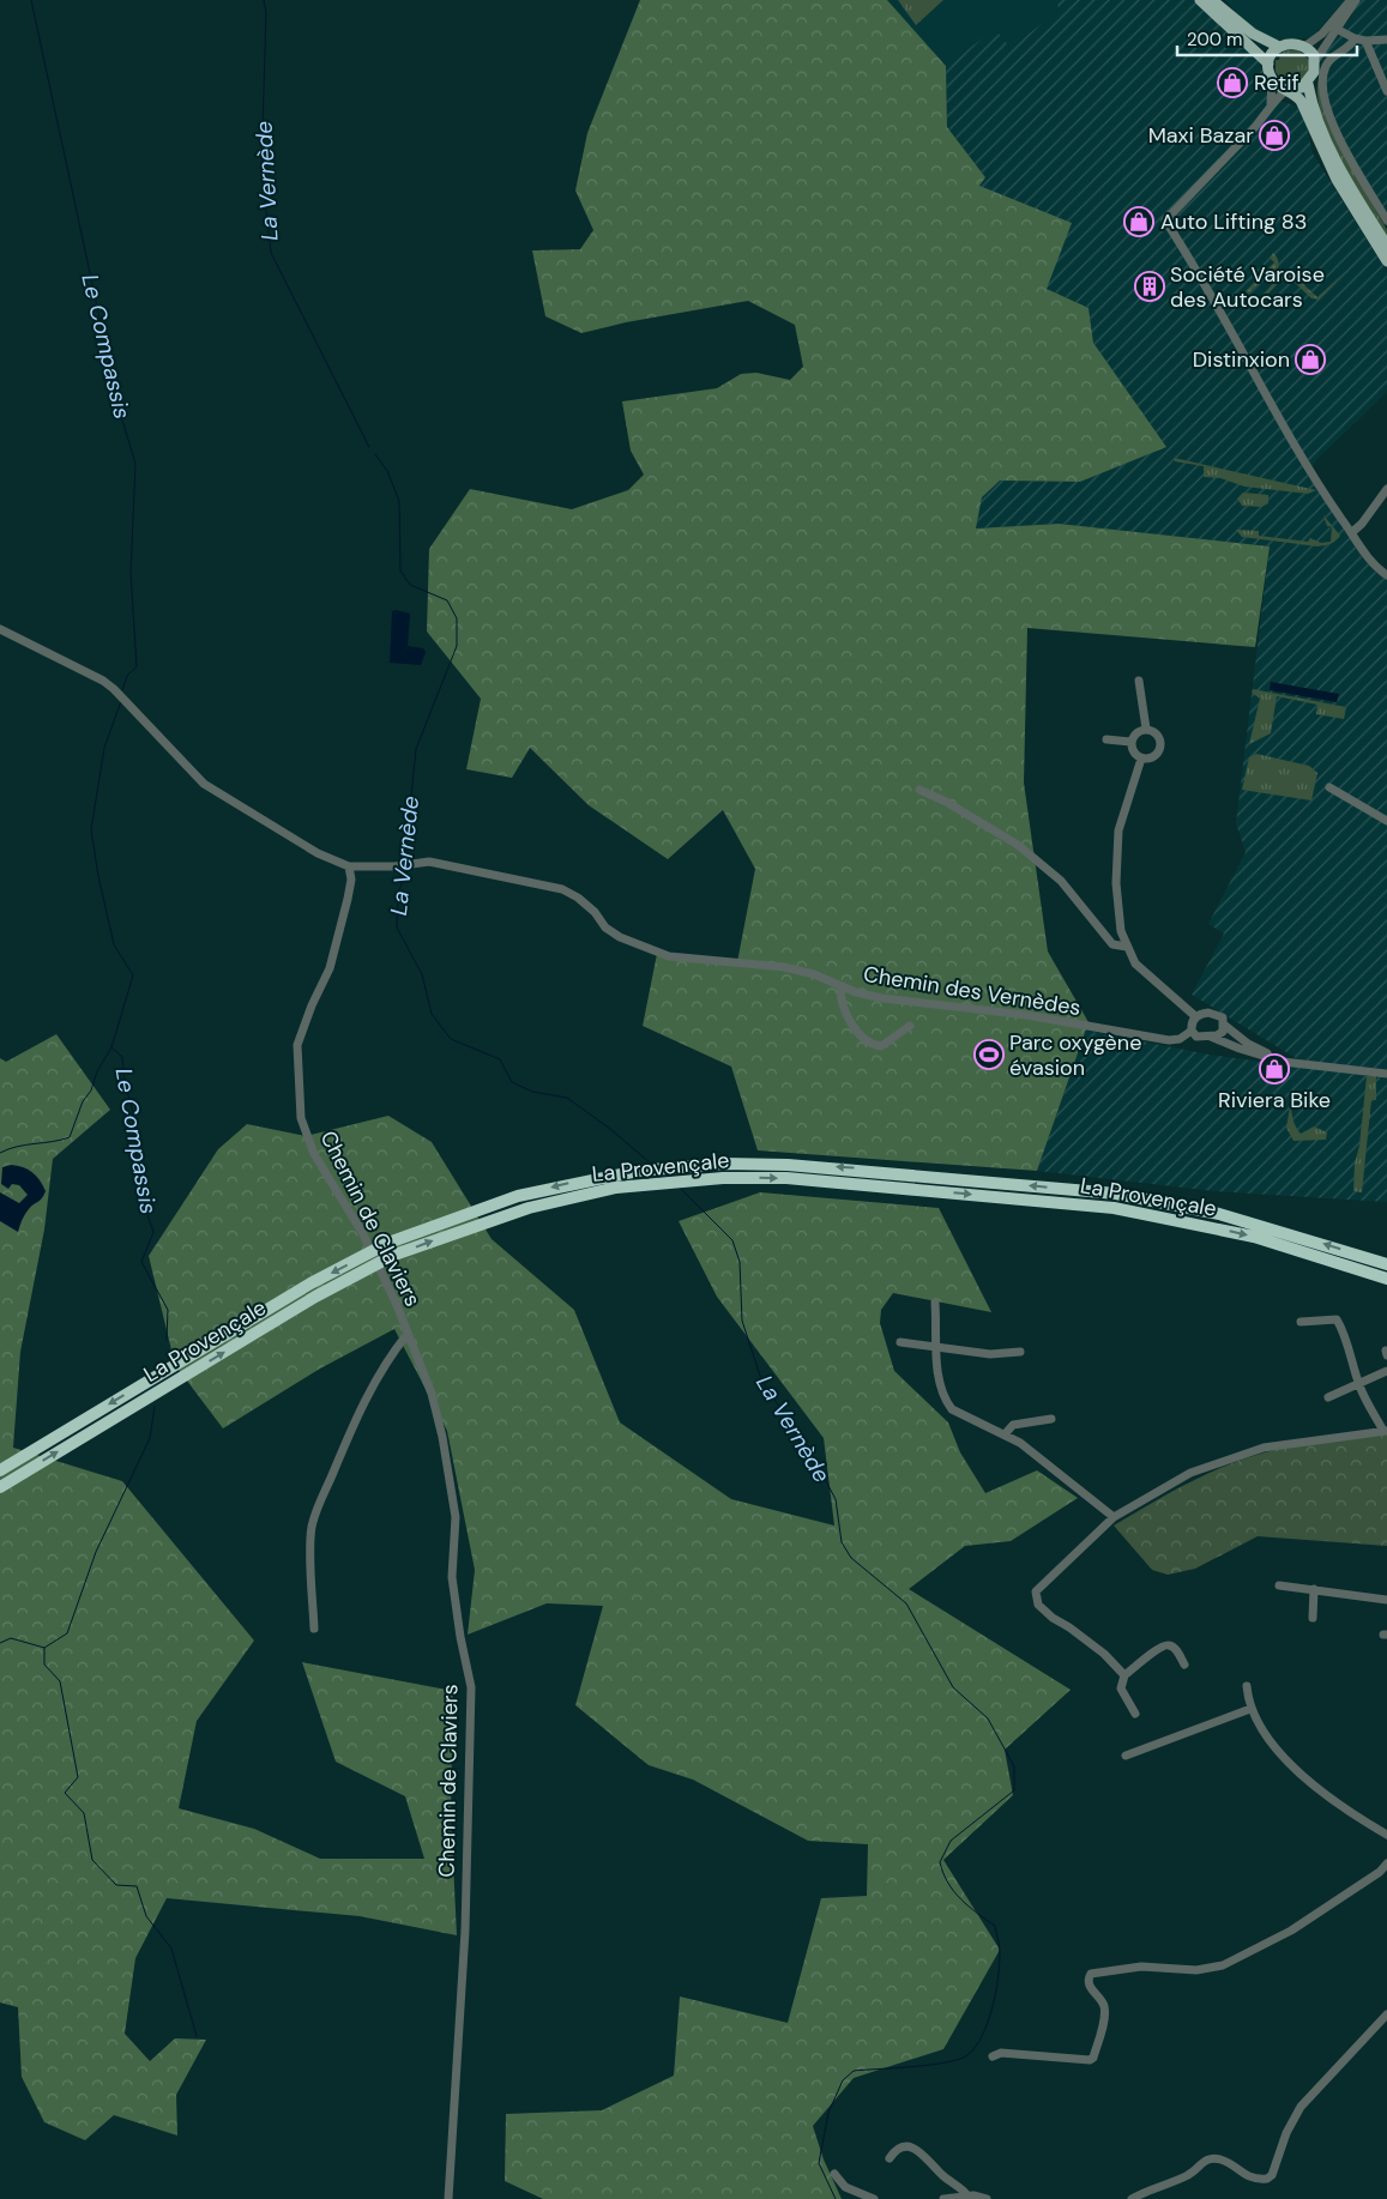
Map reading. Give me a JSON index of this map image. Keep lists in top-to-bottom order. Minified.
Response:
{"streets":{"highway":["La Provençale"],"street":["Chemin des Vernèdes","Chemin de Claviers"]},"crossings":[["Chemin des Vernèdes","Chemin de Claviers"]],"water":["La Vernède","Le Compassis"],"places":{"shop":["Retif","Maxi Bazar","Auto Lifting 83","Distinxion","Riviera Bike"],"building":["Société Varoise des Autocars"],"sports":["Parc oxygène évasion"]},"scale_bar":"200 m"}
